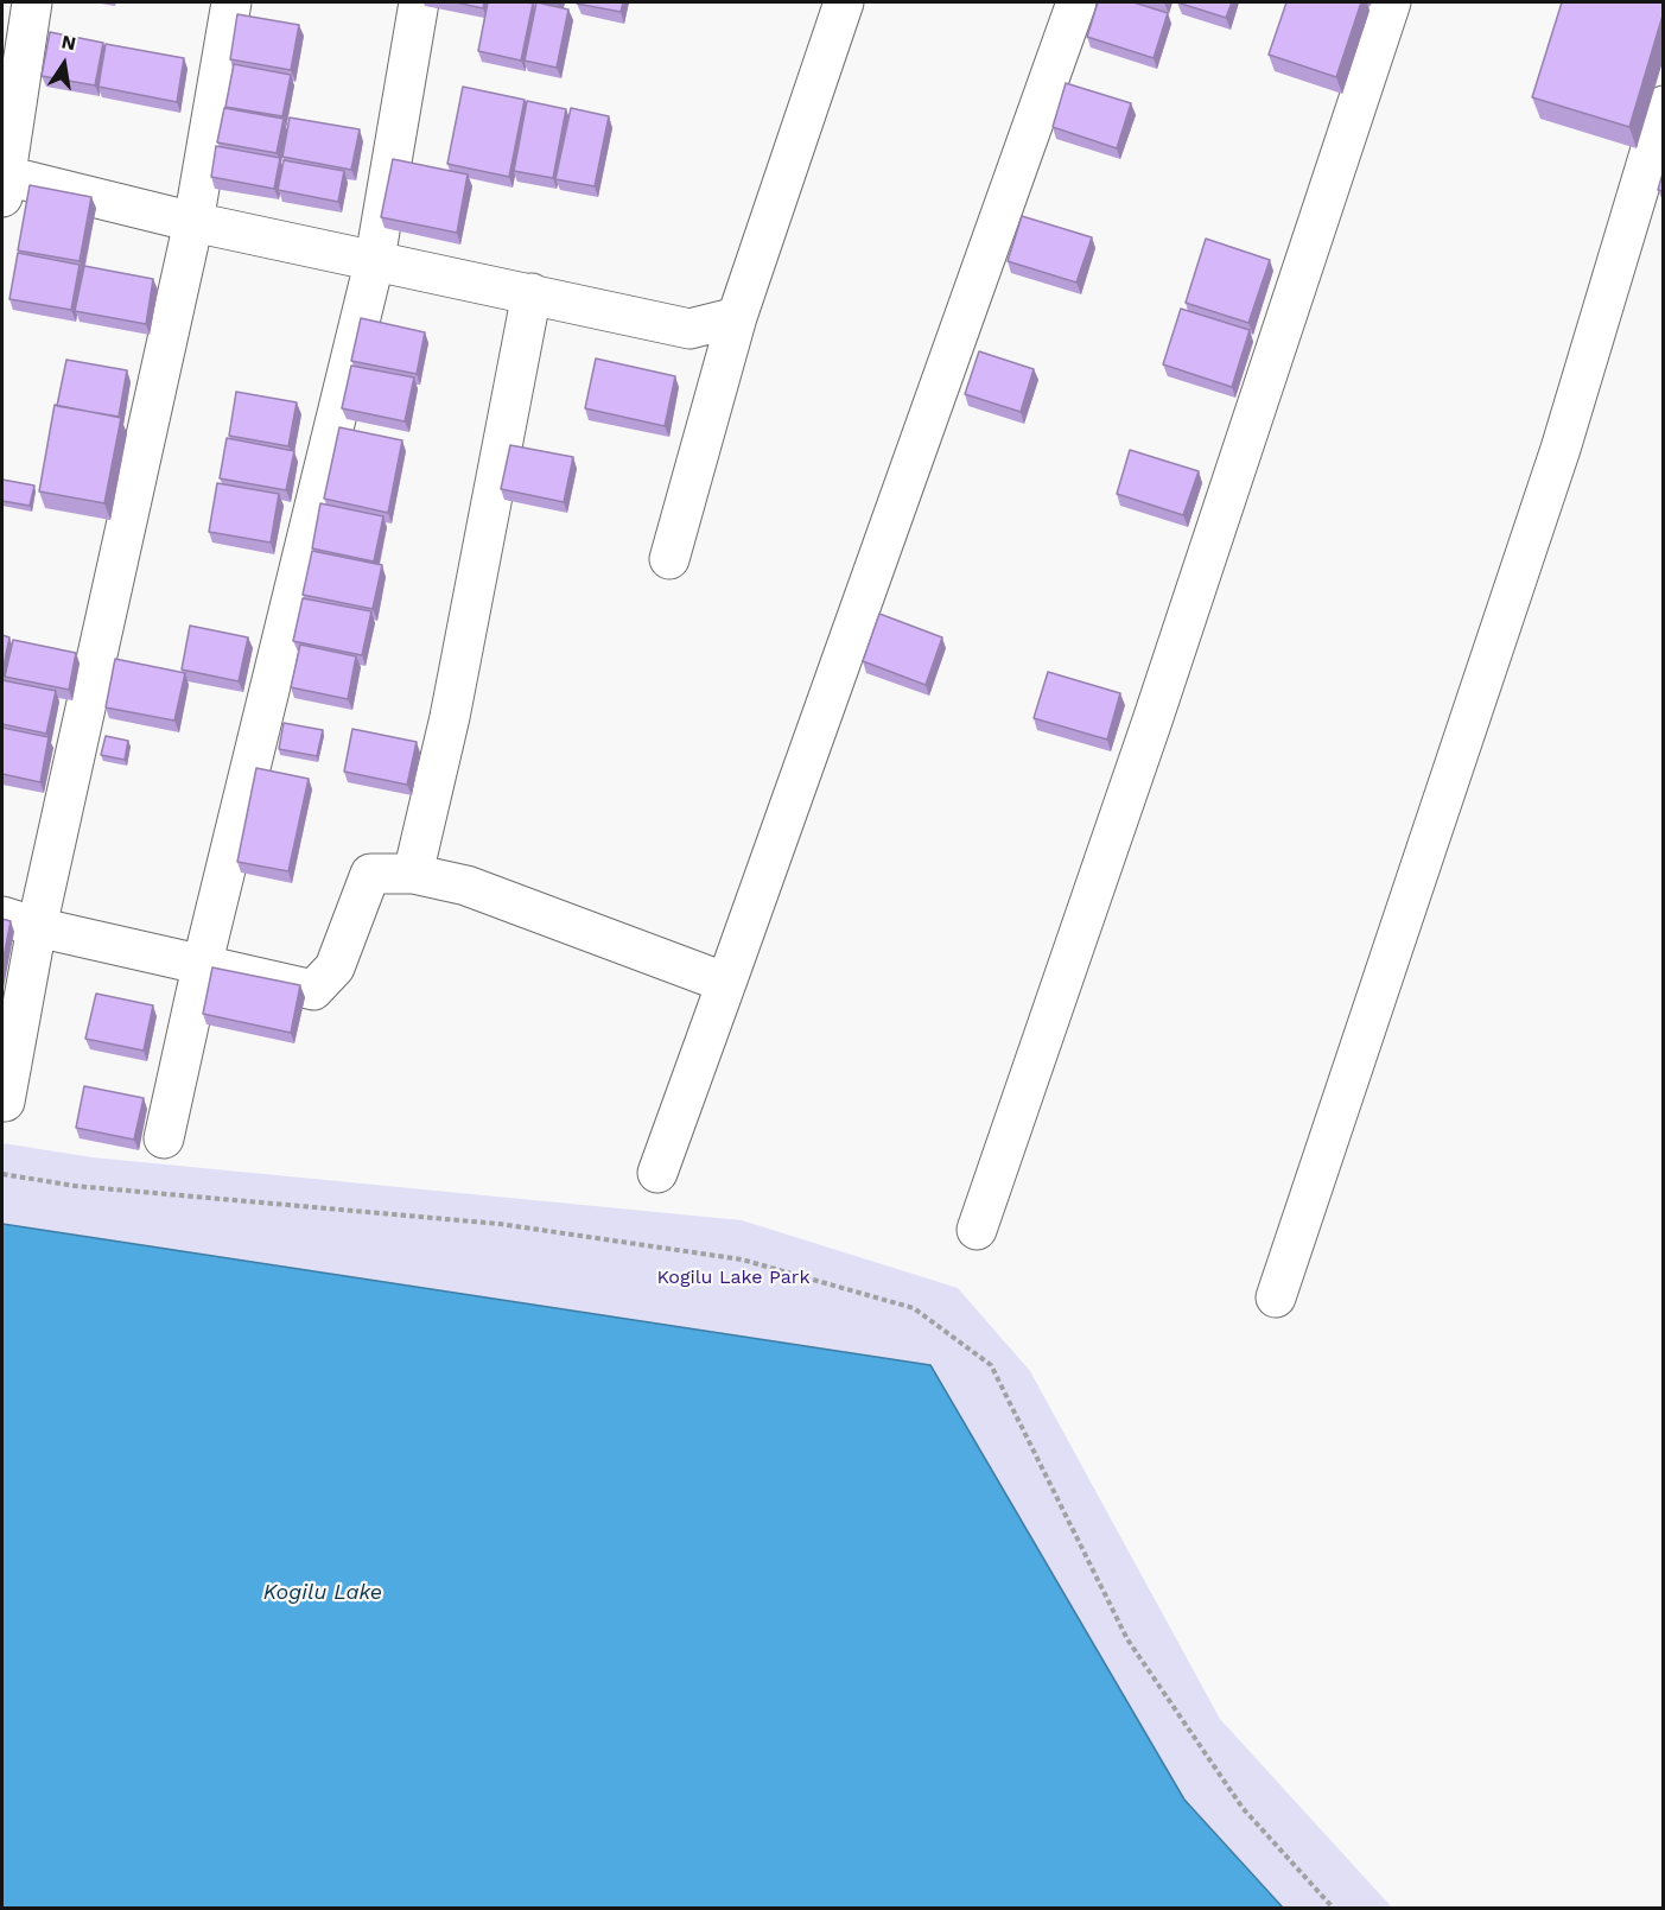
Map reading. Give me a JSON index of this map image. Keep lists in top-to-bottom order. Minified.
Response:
{"water":["Kogilu Lake"],"parks":["Kogilu Lake Park"],"north":"top"}
